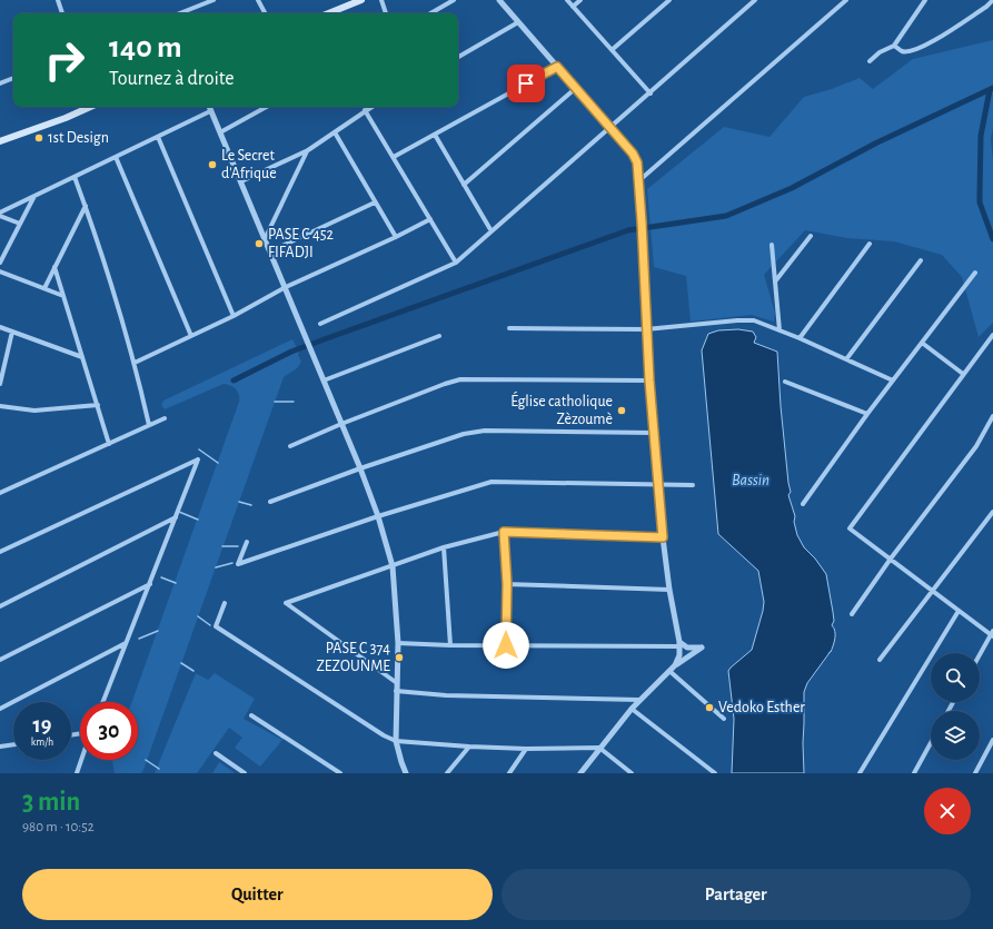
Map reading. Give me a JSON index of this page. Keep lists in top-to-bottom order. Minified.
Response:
{"water":["Bassin"],"places":["1st Design","Le Secret d'Afrique","PASE C 452 FIFADJI","Église catholique Zèzoumè","PASE C 374 ZEZOUNME","Vedoko Esther"],"page":{"turn":["140 m","Tournez à droite"],"speed":"19 km/h","limit":"30","heading":["3 min","980 m · 10:52"],"buttons":["Quitter","Partager"]}}
